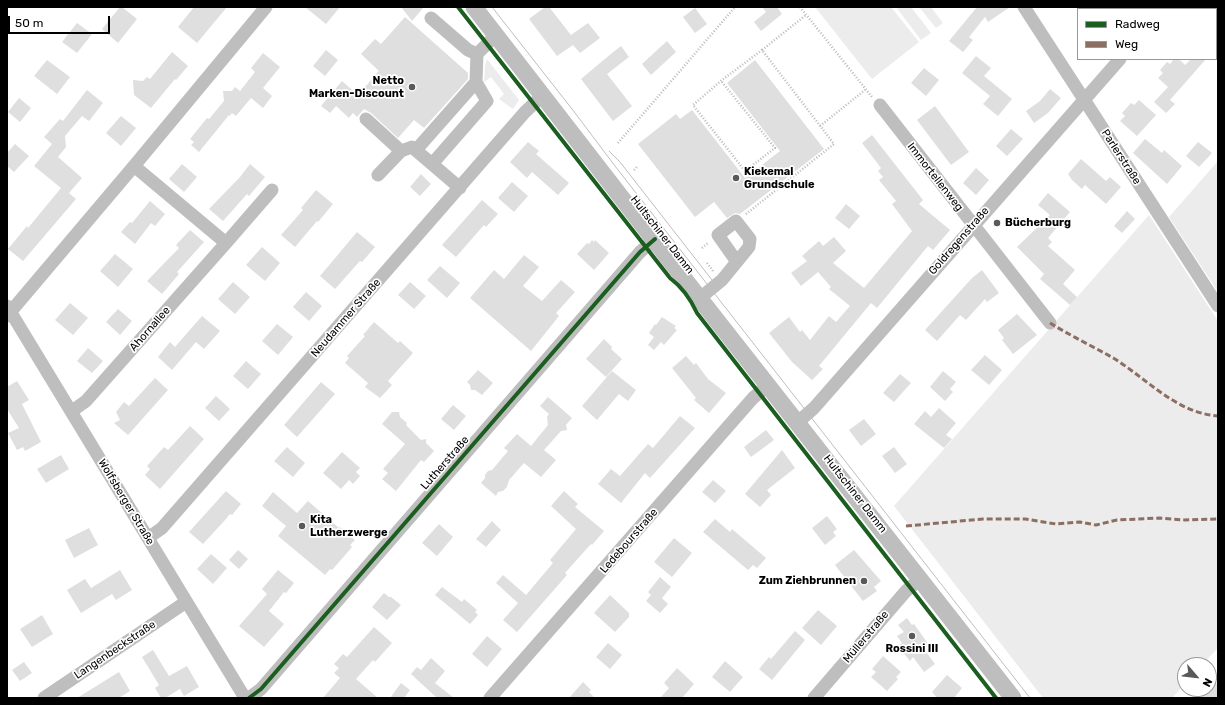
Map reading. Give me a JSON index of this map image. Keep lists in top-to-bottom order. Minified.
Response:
{"streets":{"main road":["Hultschiner Damm"],"street":["Parlerstraße","Immortellenweg","Goldregenstraße","Neudammer Straße","Ahornallee","Lutherstraße","Wolfsberger Straße","Ledebourstraße","Müllerstraße","Langenbeckstraße"]},"crossings":[["Parlerstraße","Goldregenstraße"],["Immortellenweg","Goldregenstraße"],["Hultschiner Damm","Goldregenstraße"],["Hultschiner Damm","Neudammer Straße"],["Hultschiner Damm","Lutherstraße"],["Hultschiner Damm","Ledebourstraße"],["Hultschiner Damm","Müllerstraße"],["Neudammer Straße","Wolfsberger Straße"],["Ahornallee","Wolfsberger Straße"],["Wolfsberger Straße","Langenbeckstraße"]],"places":["Netto Marken-Discount","Kiekemal Grundschule","Bücherburg","Kita Lutherzwerge","Zum Ziehbrunnen","Rossini III"],"legend":["Radweg","Weg"],"scale_bar":"50 m","north":"bottom right"}
